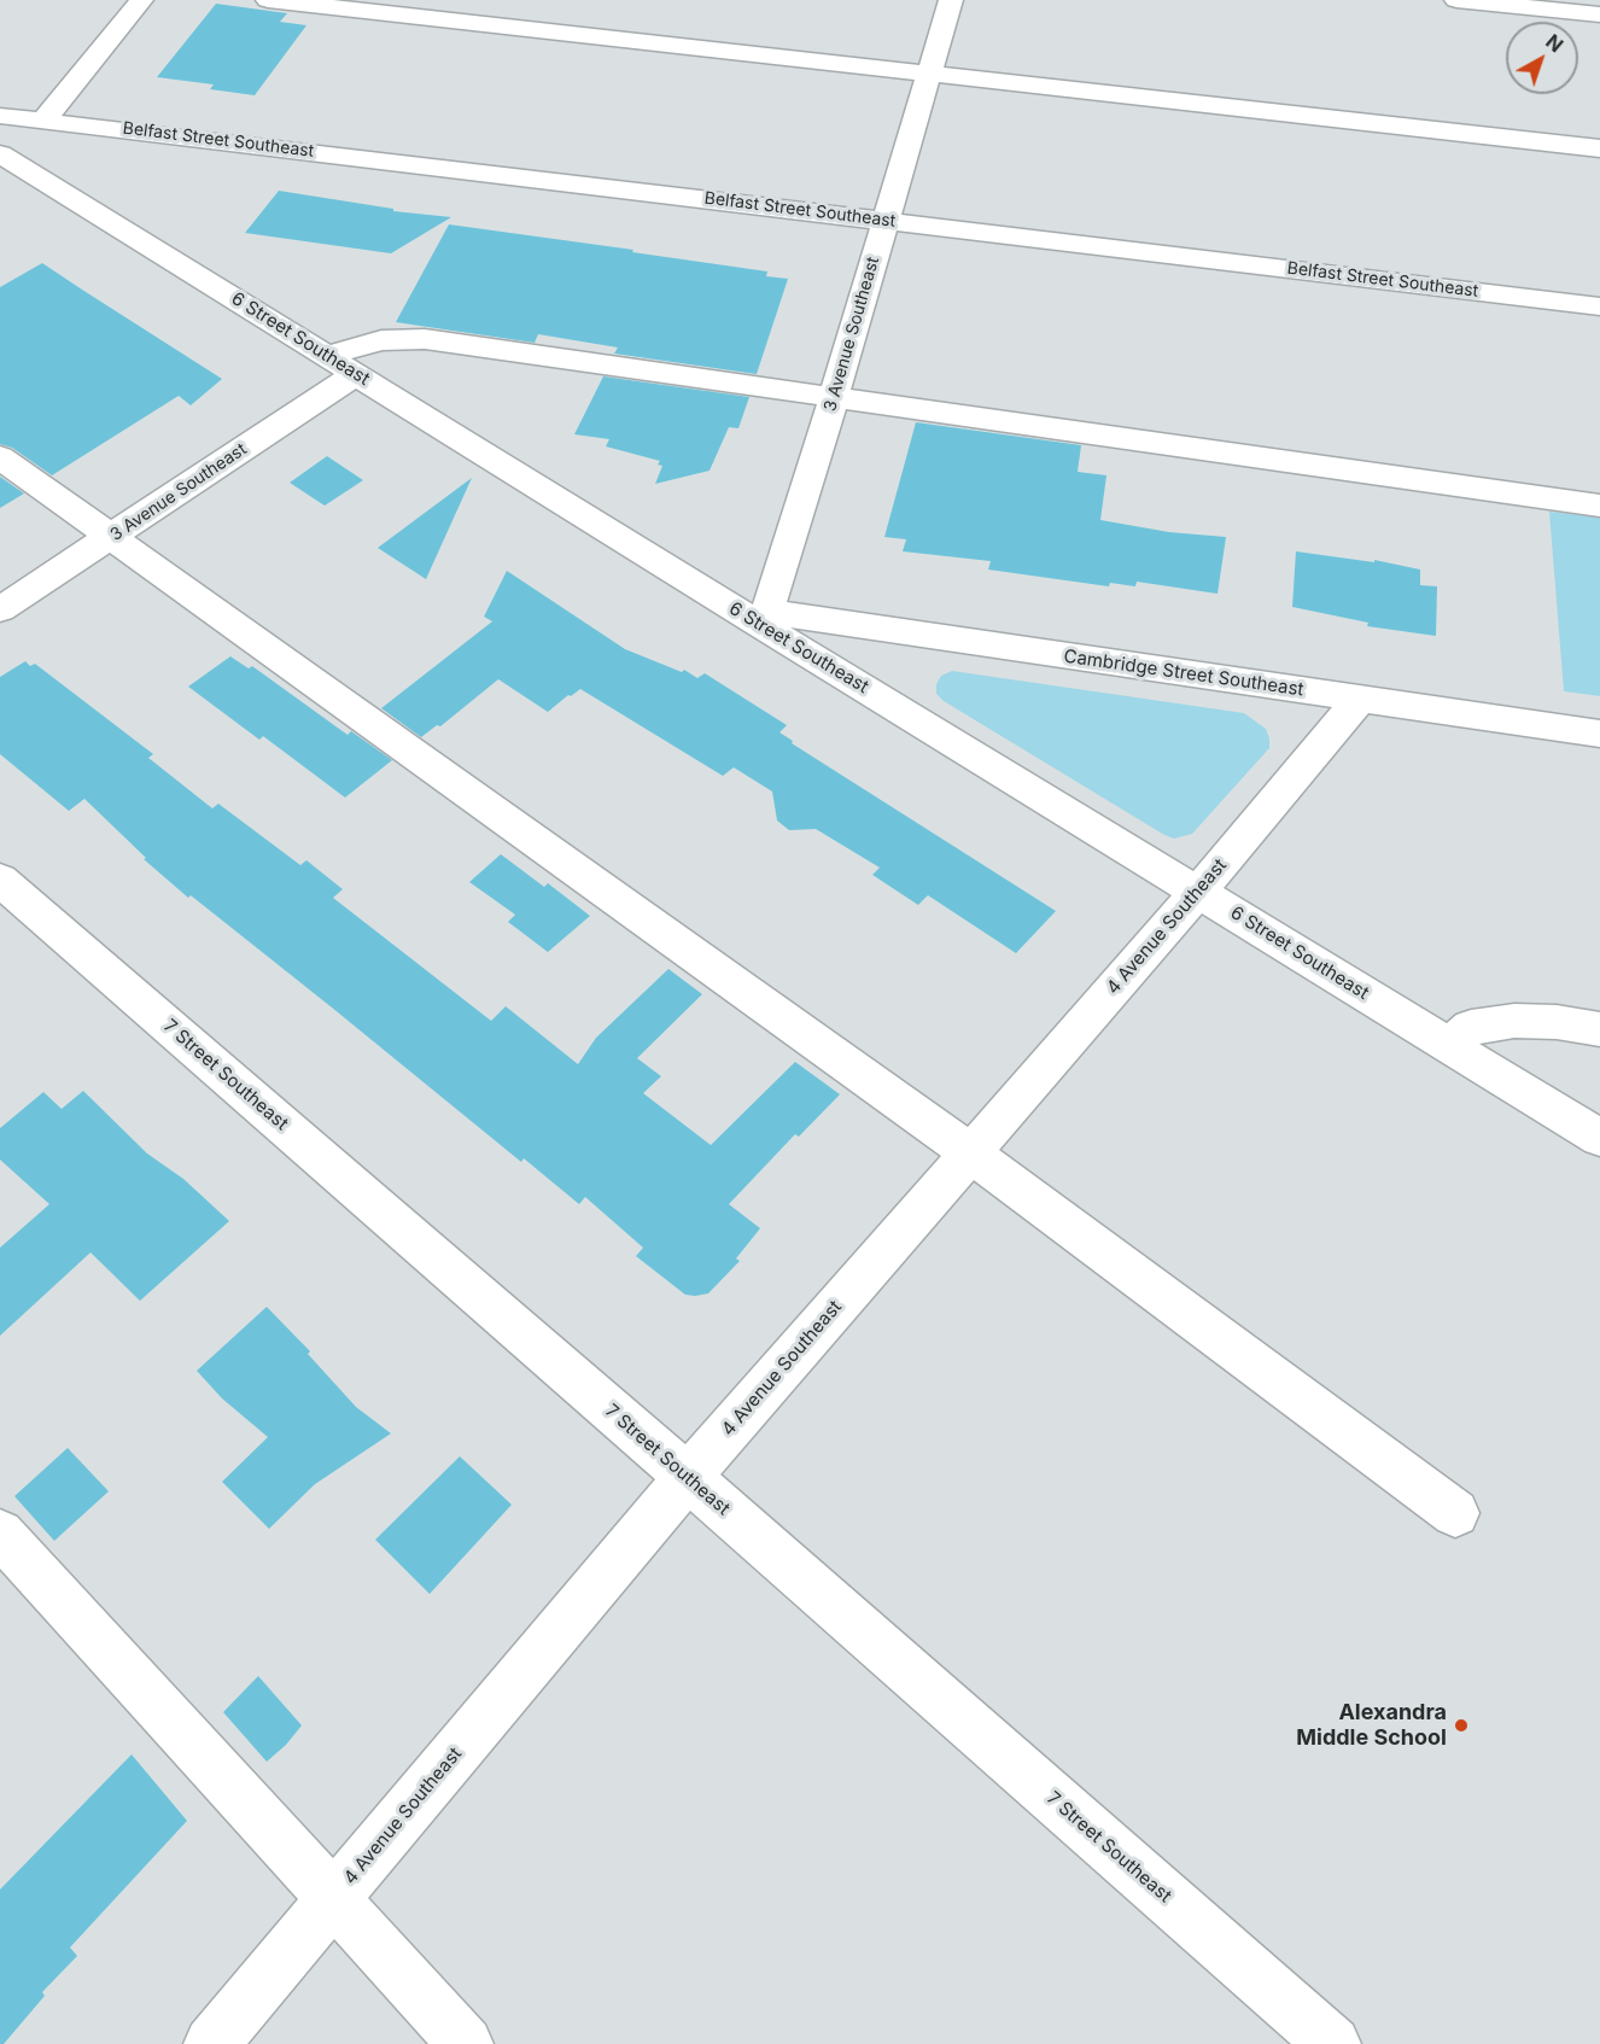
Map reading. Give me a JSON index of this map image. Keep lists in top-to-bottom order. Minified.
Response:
{"streets":{"street":["Belfast Street Southeast","3 Avenue Southeast","6 Street Southeast","Cambridge Street Southeast","4 Avenue Southeast","7 Street Southeast"]},"crossings":[["Belfast Street Southeast","3 Avenue Southeast"],["3 Avenue Southeast","6 Street Southeast"],["3 Avenue Southeast","Cambridge Street Southeast"],["6 Street Southeast","Cambridge Street Southeast"],["6 Street Southeast","4 Avenue Southeast"],["Cambridge Street Southeast","4 Avenue Southeast"],["4 Avenue Southeast","7 Street Southeast"]],"places":["Alexandra Middle School"],"north":"top right"}
